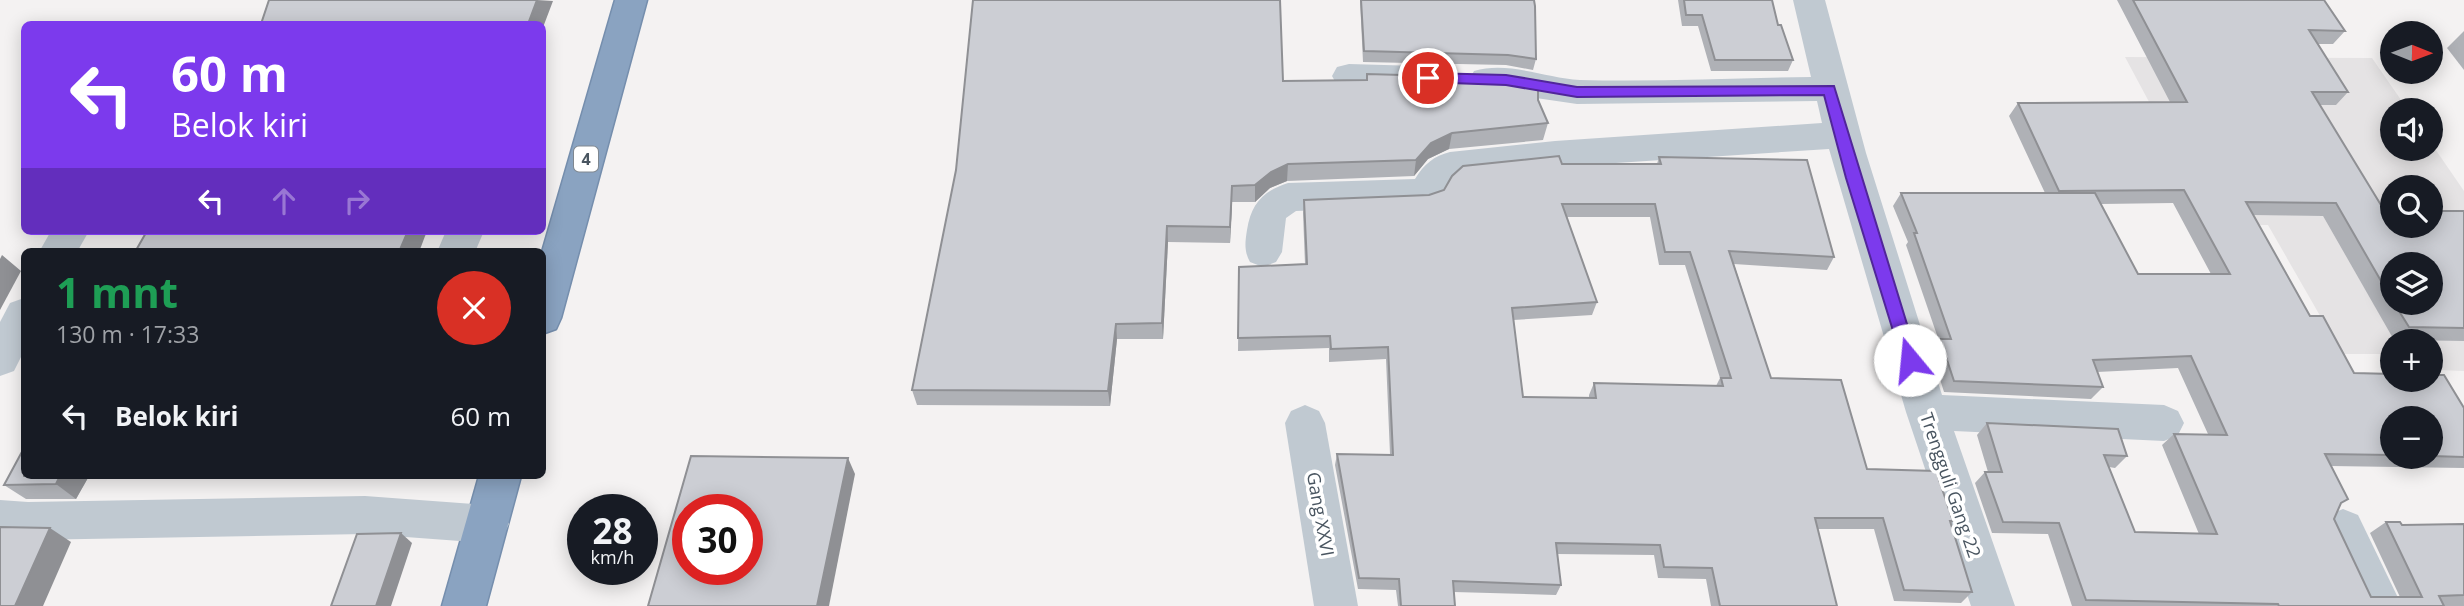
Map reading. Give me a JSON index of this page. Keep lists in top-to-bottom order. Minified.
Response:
{"streets":{"highway":["4"],"street":["Trengguli Gang 22","Gang XXVI"]},"north":"right","page":{"map_buttons":["+","−"],"turn":["60 m","Belok kiri"],"heading":["1 mnt","130 m · 17:33"],"list":[{"name":"Belok kiri","value":"60 m"}],"speed":"28 km/h","limit":"30"}}
